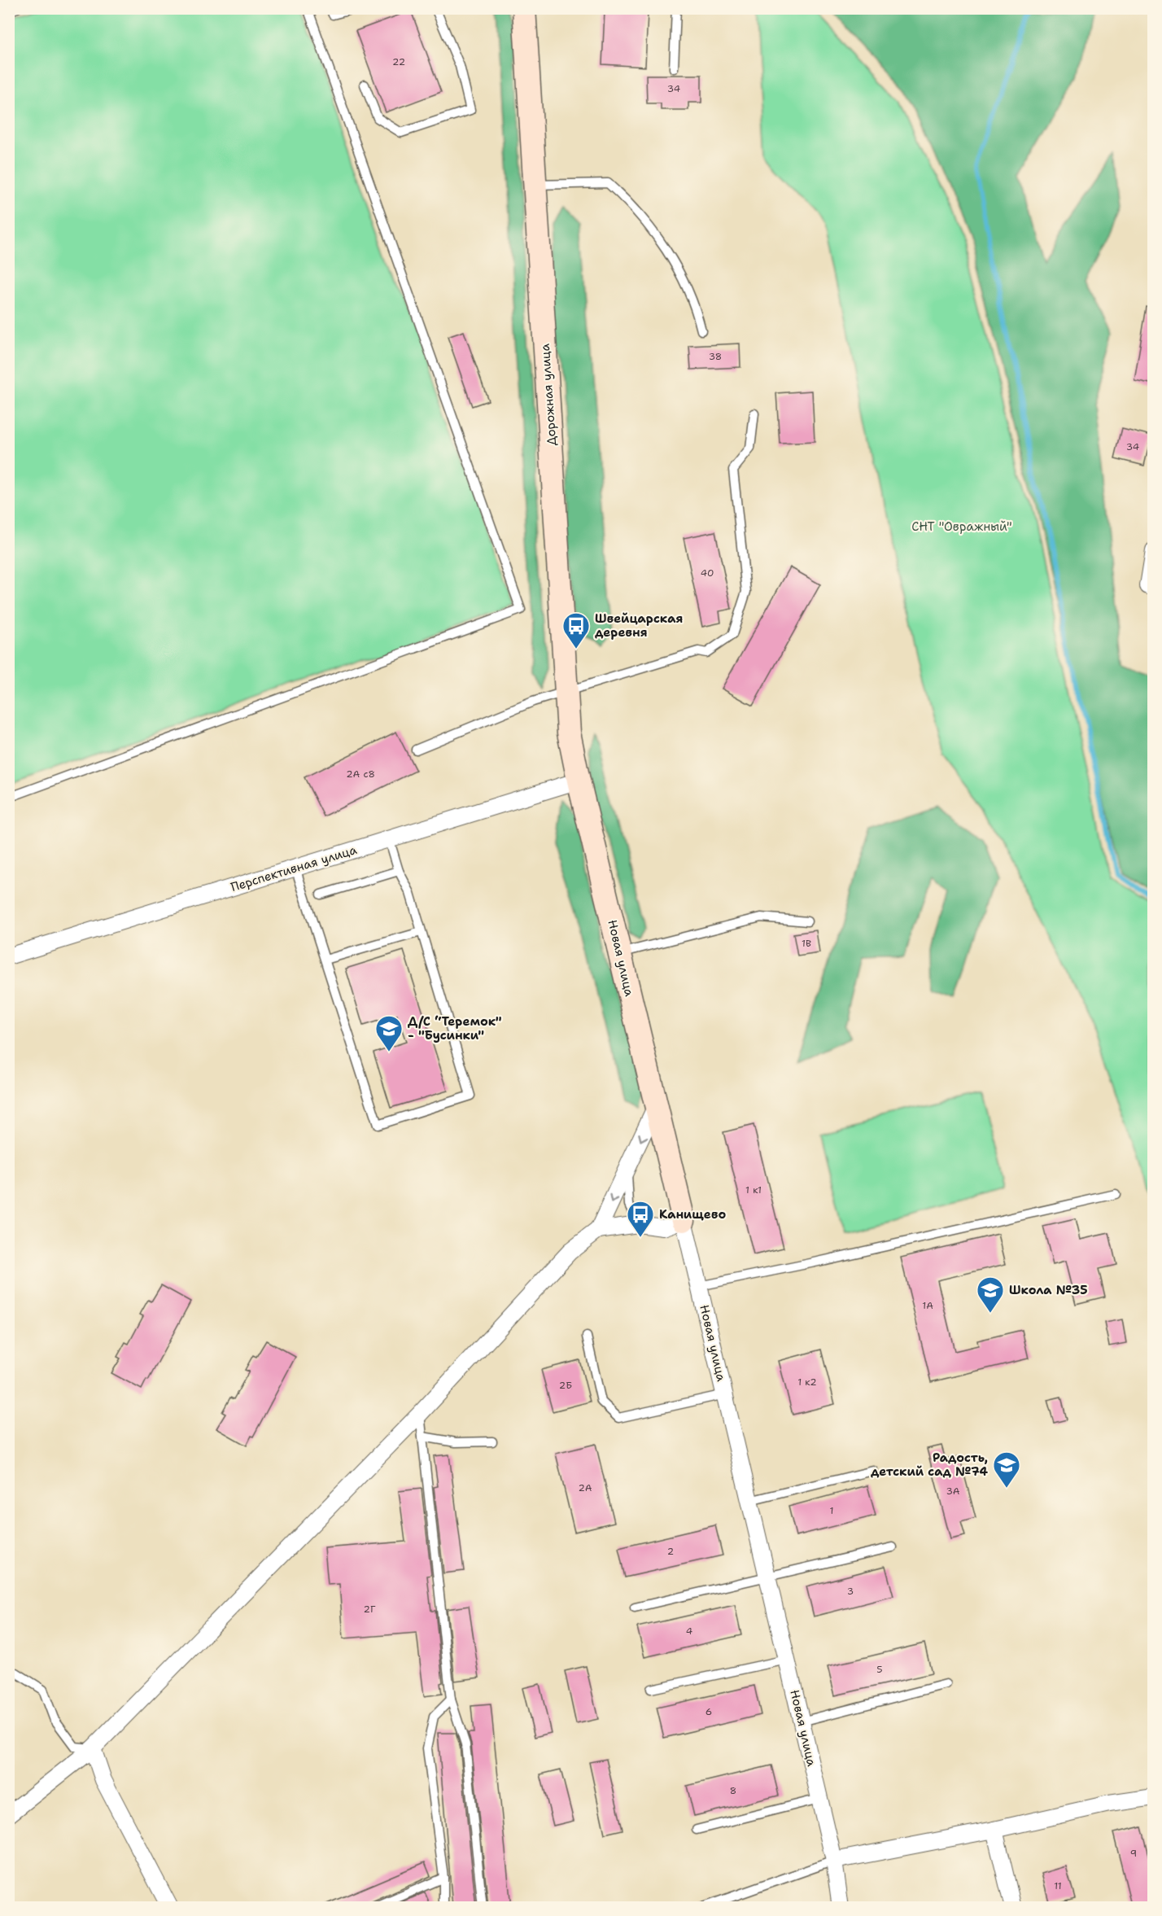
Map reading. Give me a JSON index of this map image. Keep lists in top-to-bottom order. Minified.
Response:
{"streets":{"street":["Дорожная улица","Перспективная улица","Новая улица"]},"crossings":[["Дорожная улица","Перспективная улица"],["Дорожная улица","Новая улица"],["Перспективная улица","Новая улица"]],"parks":["СНТ \"Овражный\""],"places":{"bus stop":["Швейцарская деревня","Канищево"],"school or university":["Д/С “Теремок\" - \"Бусинки\"","Школа №35","Радость, детский сад №74"]},"house_numbers":["22","34","38","34","40","2А с8","1В","1 к1","1А","1 к2","2Б","2А","3А","1","2","3","2Г","4","5","6","8","9","11"]}
